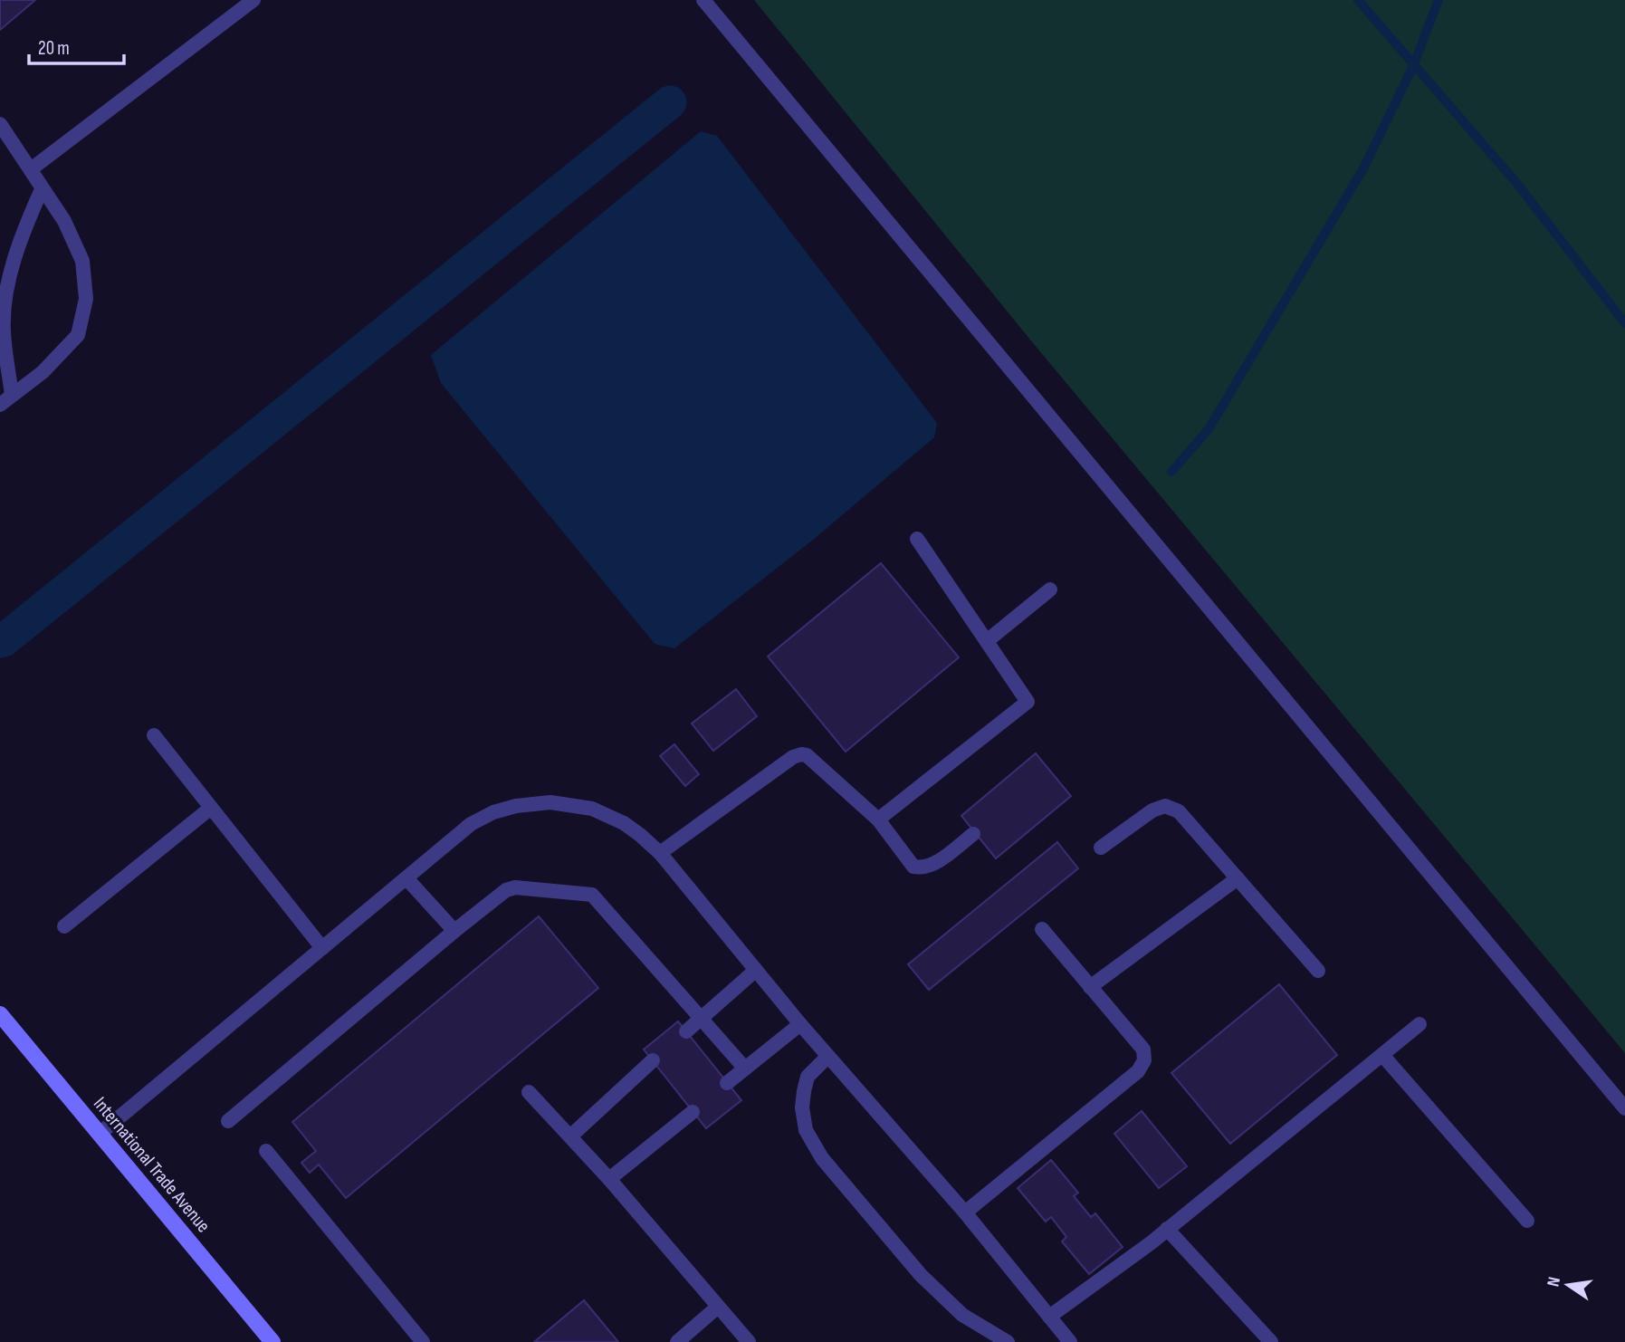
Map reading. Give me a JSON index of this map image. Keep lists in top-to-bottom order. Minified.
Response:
{"streets":{"street":["International Trade Avenue"]},"scale_bar":"20 m","north":"left"}
